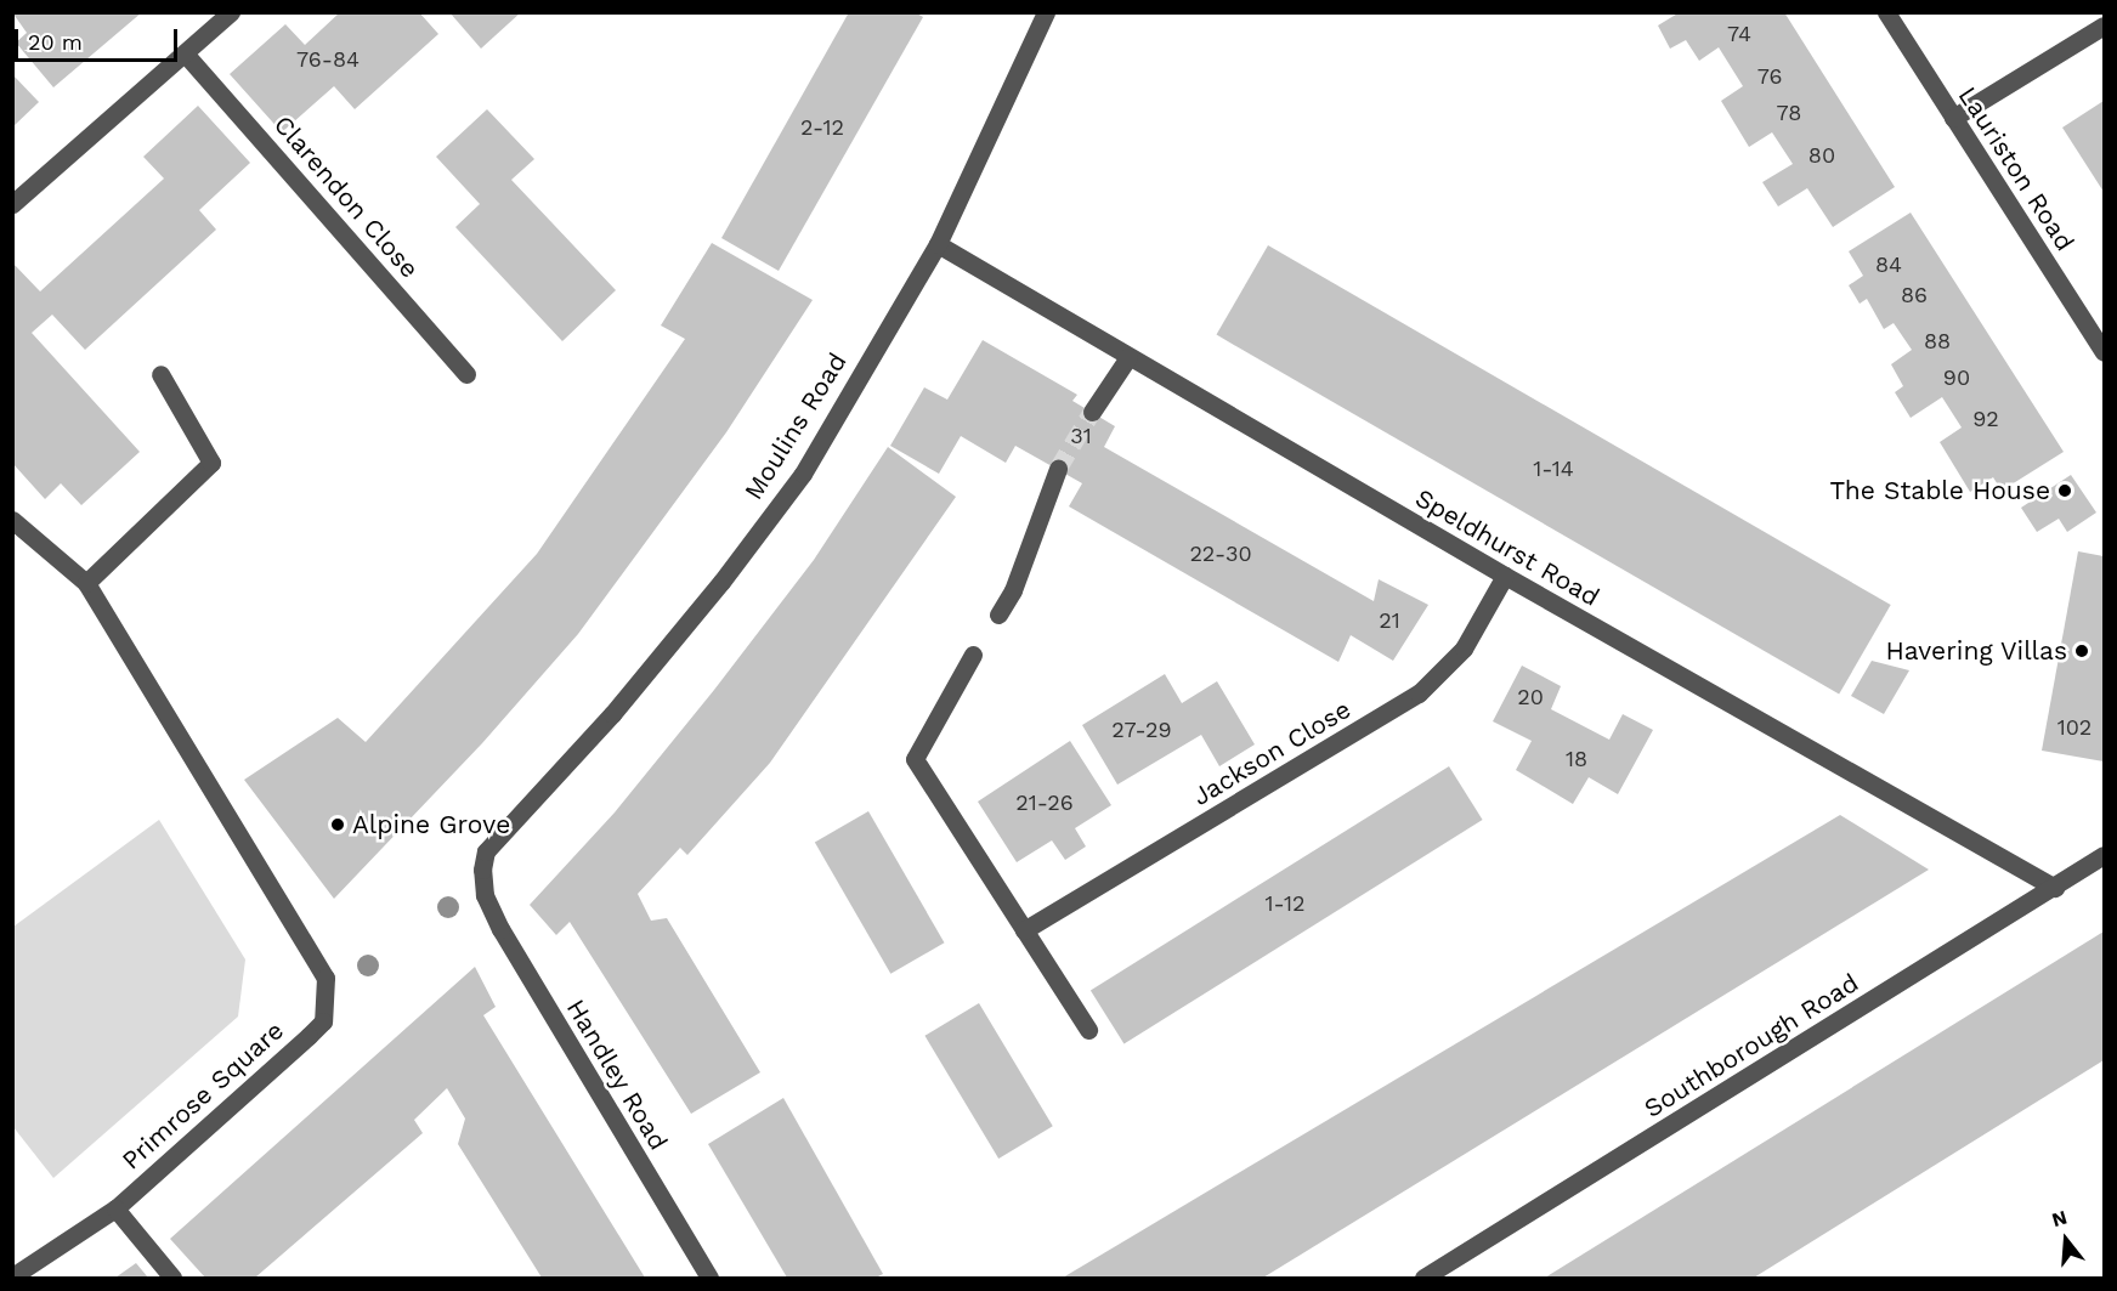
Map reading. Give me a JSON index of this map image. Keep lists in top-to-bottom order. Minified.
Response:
{"streets":{"street":["Lauriston Road","Clarendon Close","Moulins Road","Speldhurst Road","Jackson Close","Southborough Road","Handley Road","Primrose Square"]},"crossings":[["Moulins Road","Speldhurst Road"],["Moulins Road","Handley Road"],["Speldhurst Road","Jackson Close"],["Speldhurst Road","Southborough Road"]],"places":["The Stable House","Havering Villas","Alpine Grove"],"house_numbers":["74","76-84","76","78","2-12","80","84","86","88","90","92","31","1-14","22-30","21","20","102","27-29","18","21-26","1-12"],"scale_bar":"20 m","north":"top"}
